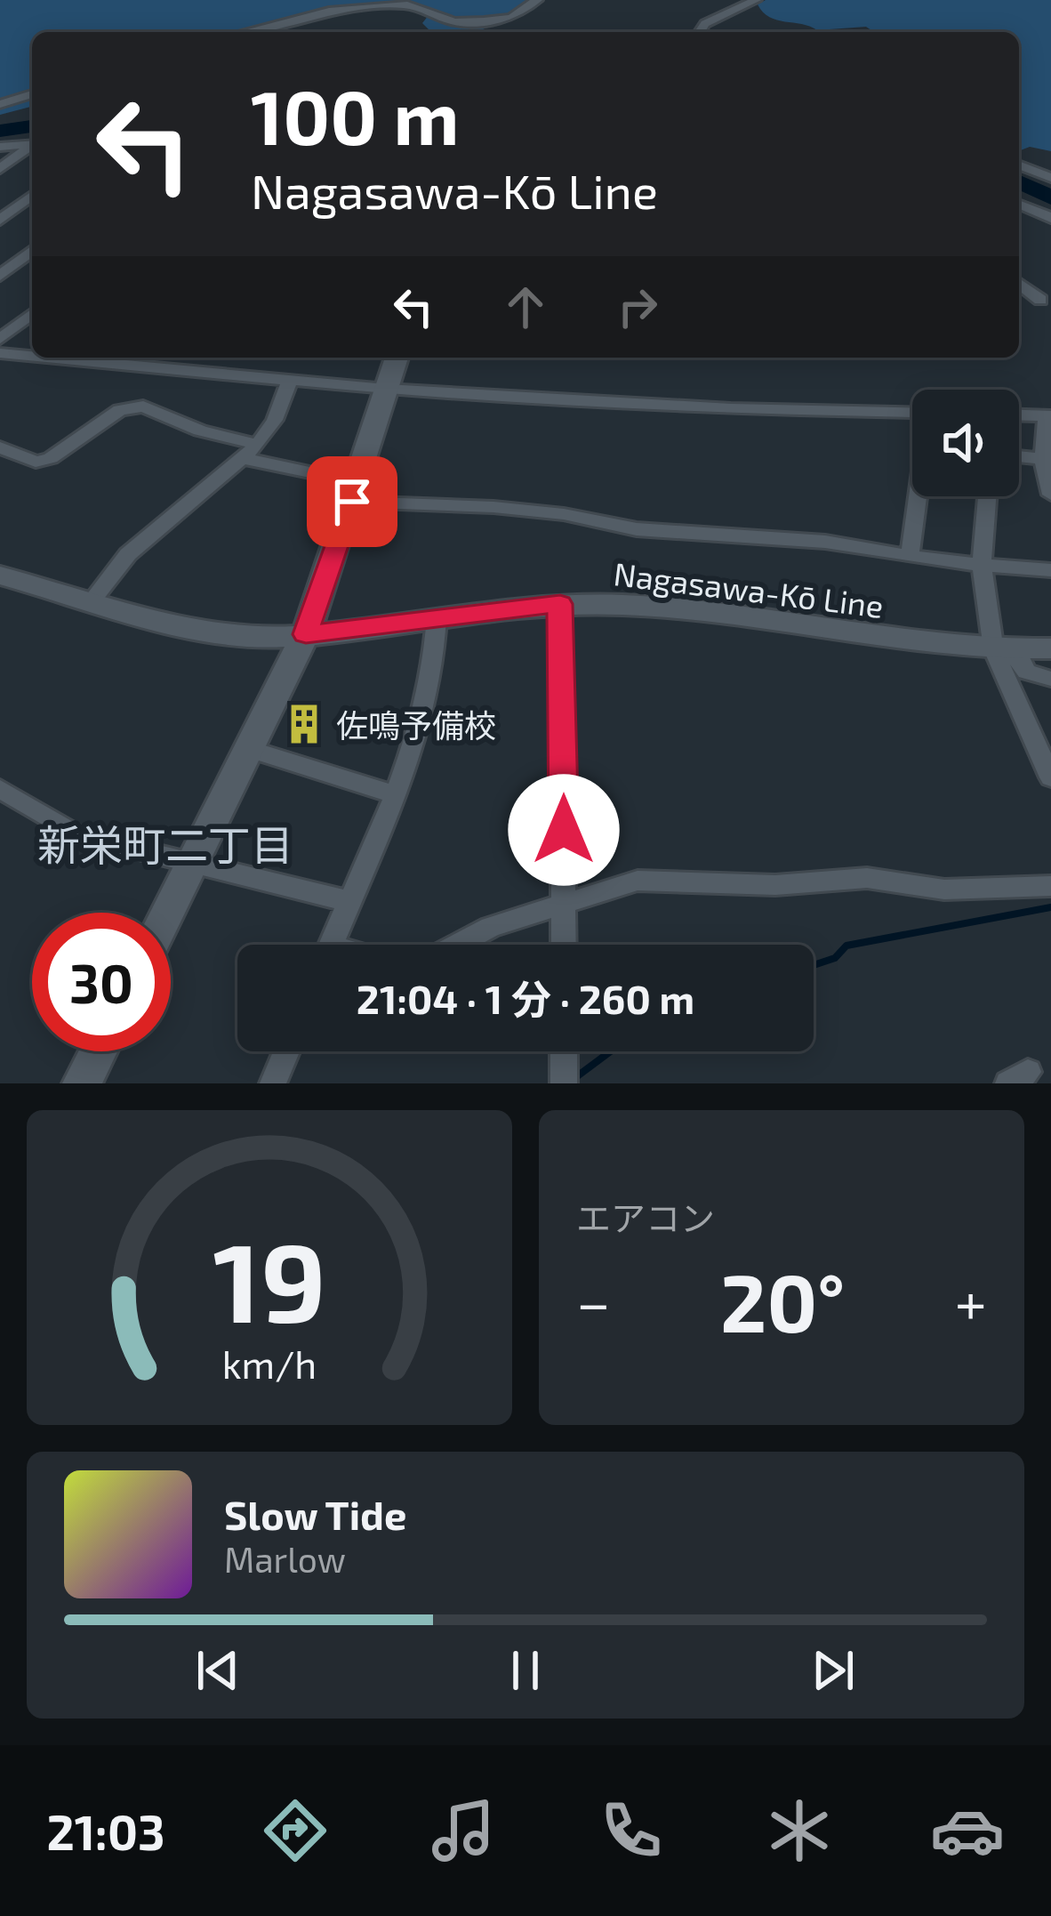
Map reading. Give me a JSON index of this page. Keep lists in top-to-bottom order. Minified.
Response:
{"streets":{"main road":["Nagasawa-Kō Line"]},"districts":["新栄町二丁目"],"places":{"building":["佐鳴予備校"]},"page":{"turn":["100 m","Nagasawa-Kō Line"],"limit":"30","trip":"21:04 · 1 分 · 260 m","tile":"エアコン","heat":["−","20°","+"],"song":["Slow Tide","Marlow"],"tabs":"21:03","gauge":["19","km/h"]}}
